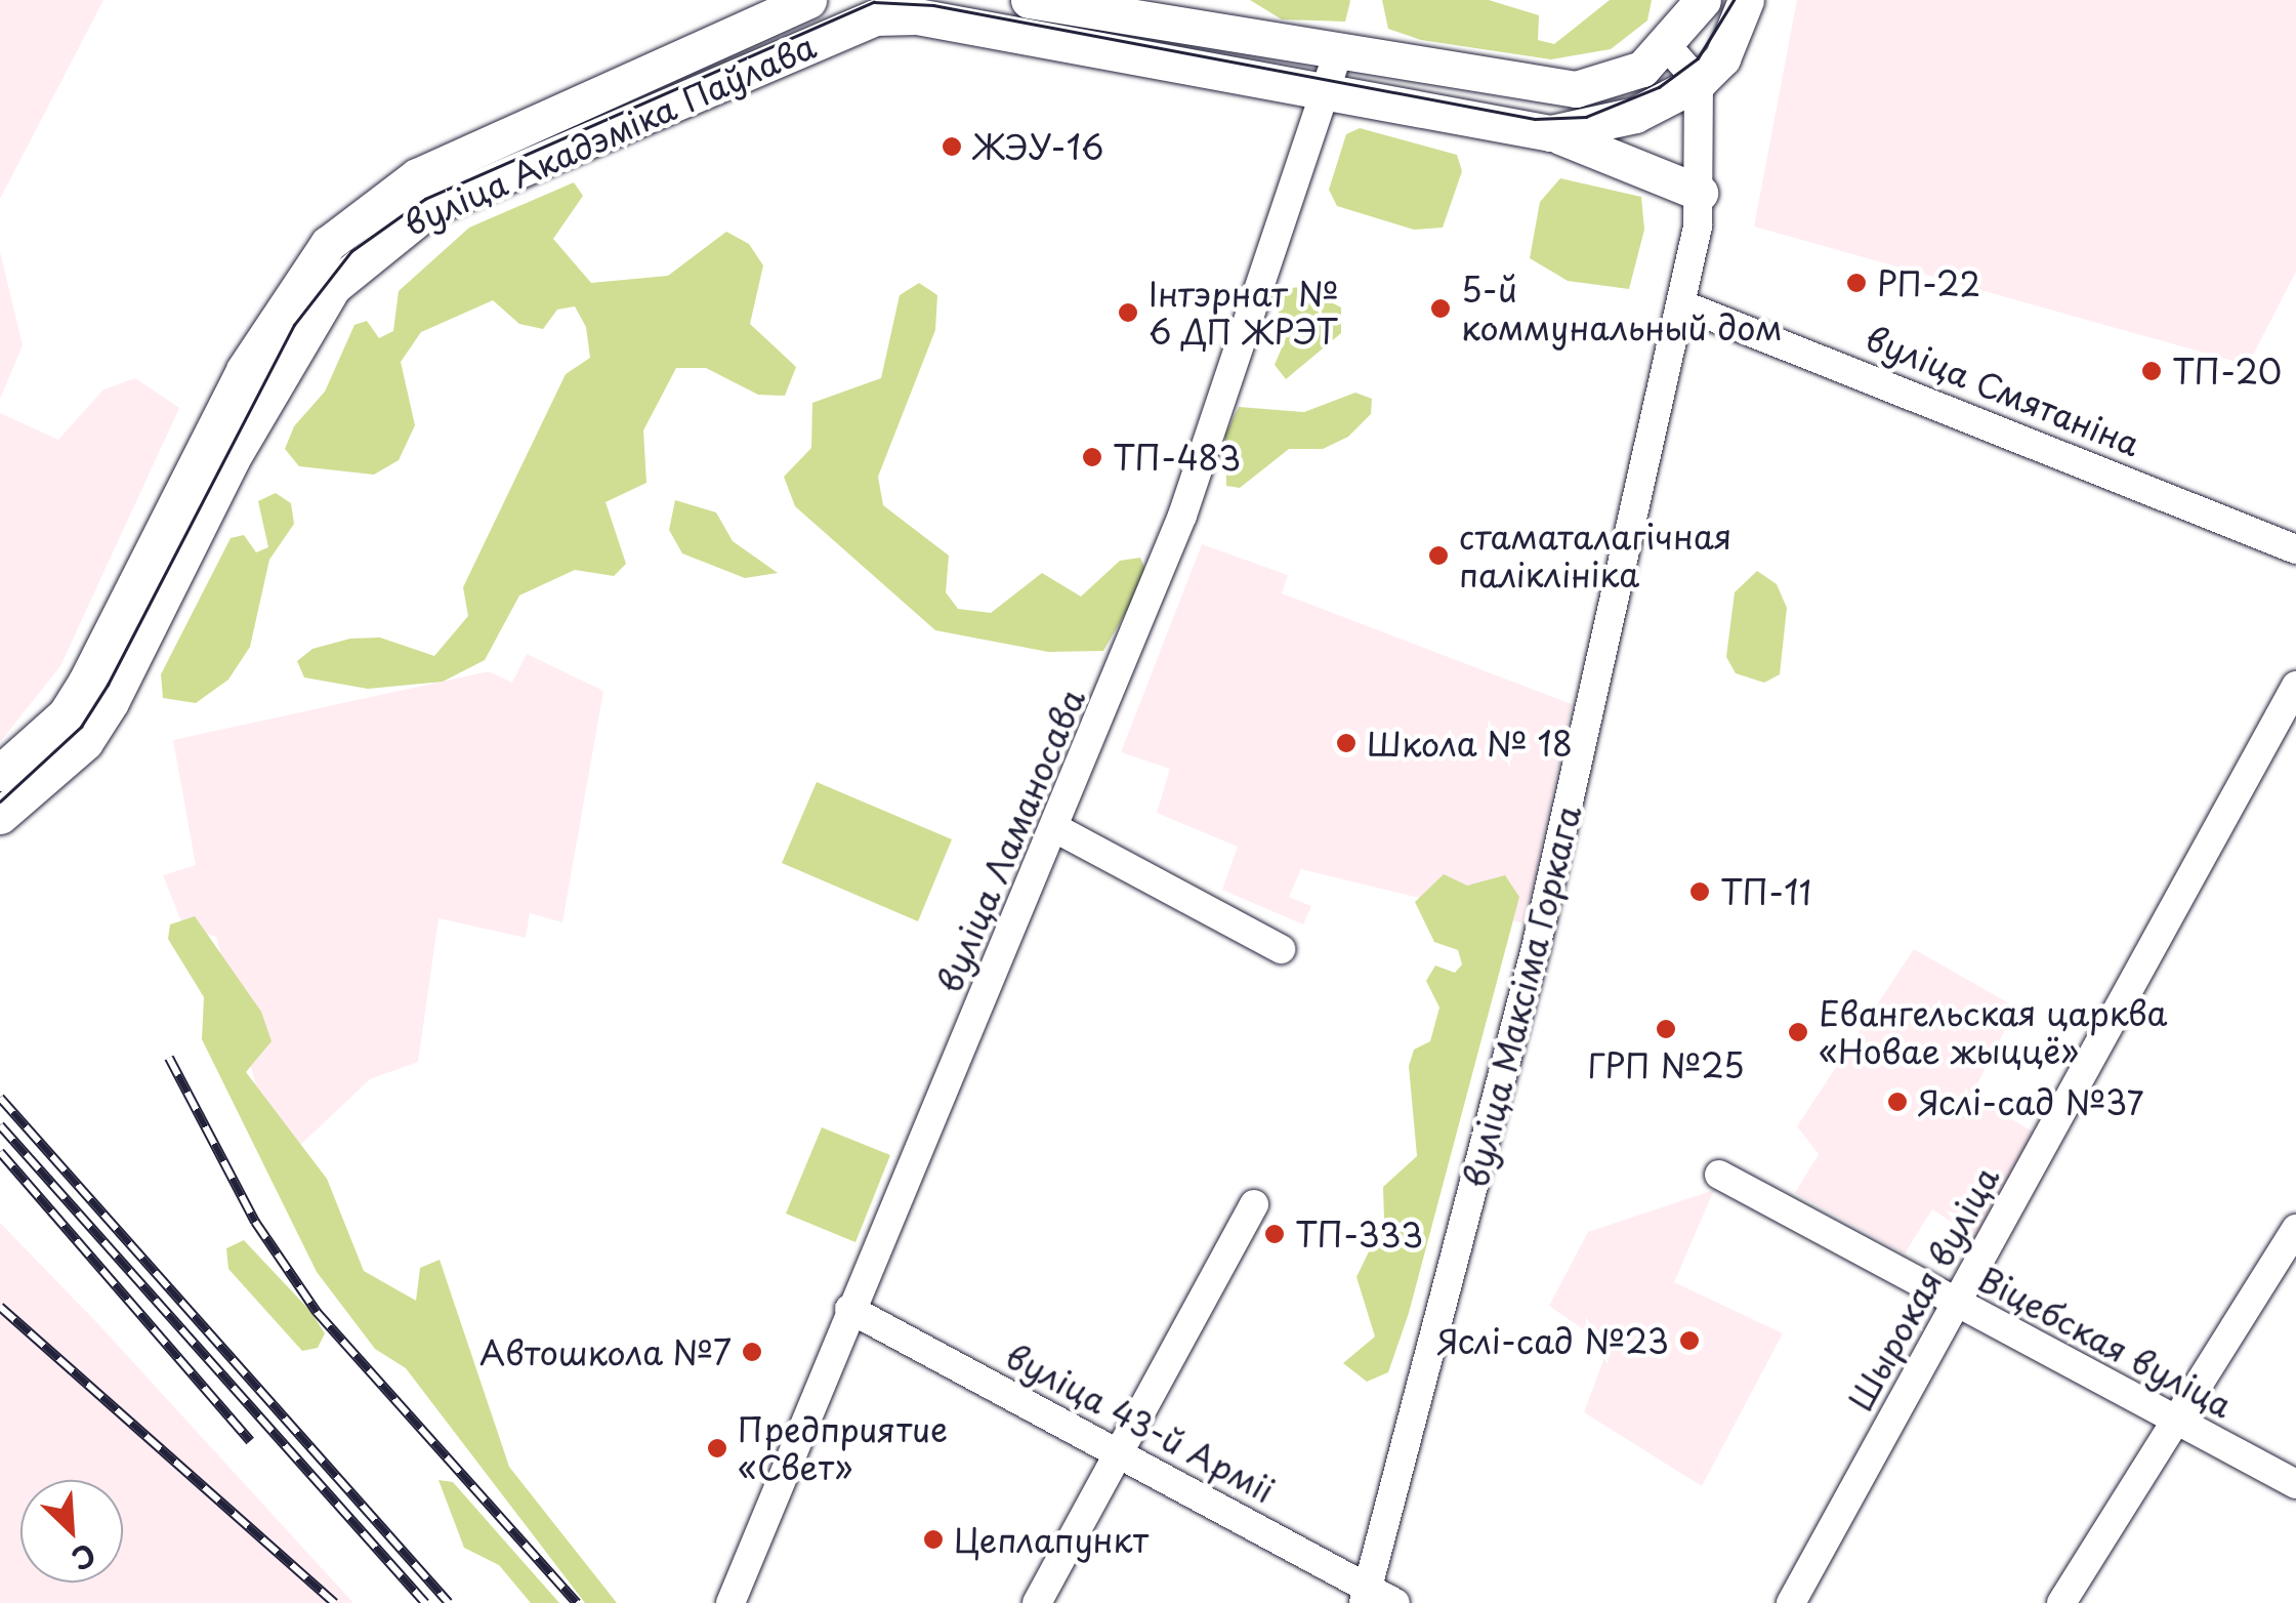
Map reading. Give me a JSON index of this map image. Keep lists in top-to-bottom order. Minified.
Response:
{"streets":{"main road":["вуліца Акадэміка Паўлава","вуліца Максіма Горкага"],"street":["вуліца Смятаніна","вуліца Ламаносава","Шырокая вуліца","Віцебская вуліца","вуліца 43-й Арміі"]},"crossings":[["вуліца Акадэміка Паўлава","вуліца Ламаносава"],["вуліца Акадэміка Паўлава","вуліца Максіма Горкага"],["вуліца Смятаніна","вуліца Максіма Горкага"],["вуліца Ламаносава","вуліца 43-й Арміі"],["вуліца Максіма Горкага","вуліца 43-й Арміі"],["Шырокая вуліца","Віцебская вуліца"]],"places":["ЖЭУ-16","РП-22","5-й коммунальный дом","Інтэрнат № 6 ДП ЖРЭТ","ТП-20","ТП-483","стаматалагічная паліклініка","Школа № 18","ТП-11","ГРП №25","Евангельская царква «Новае жыццё»","Яслі-сад №37","ТП-333","Яслі-сад №23","Автошкола №7","Предприятие «Свет»","Цеплапункт"],"north":"bottom right"}
